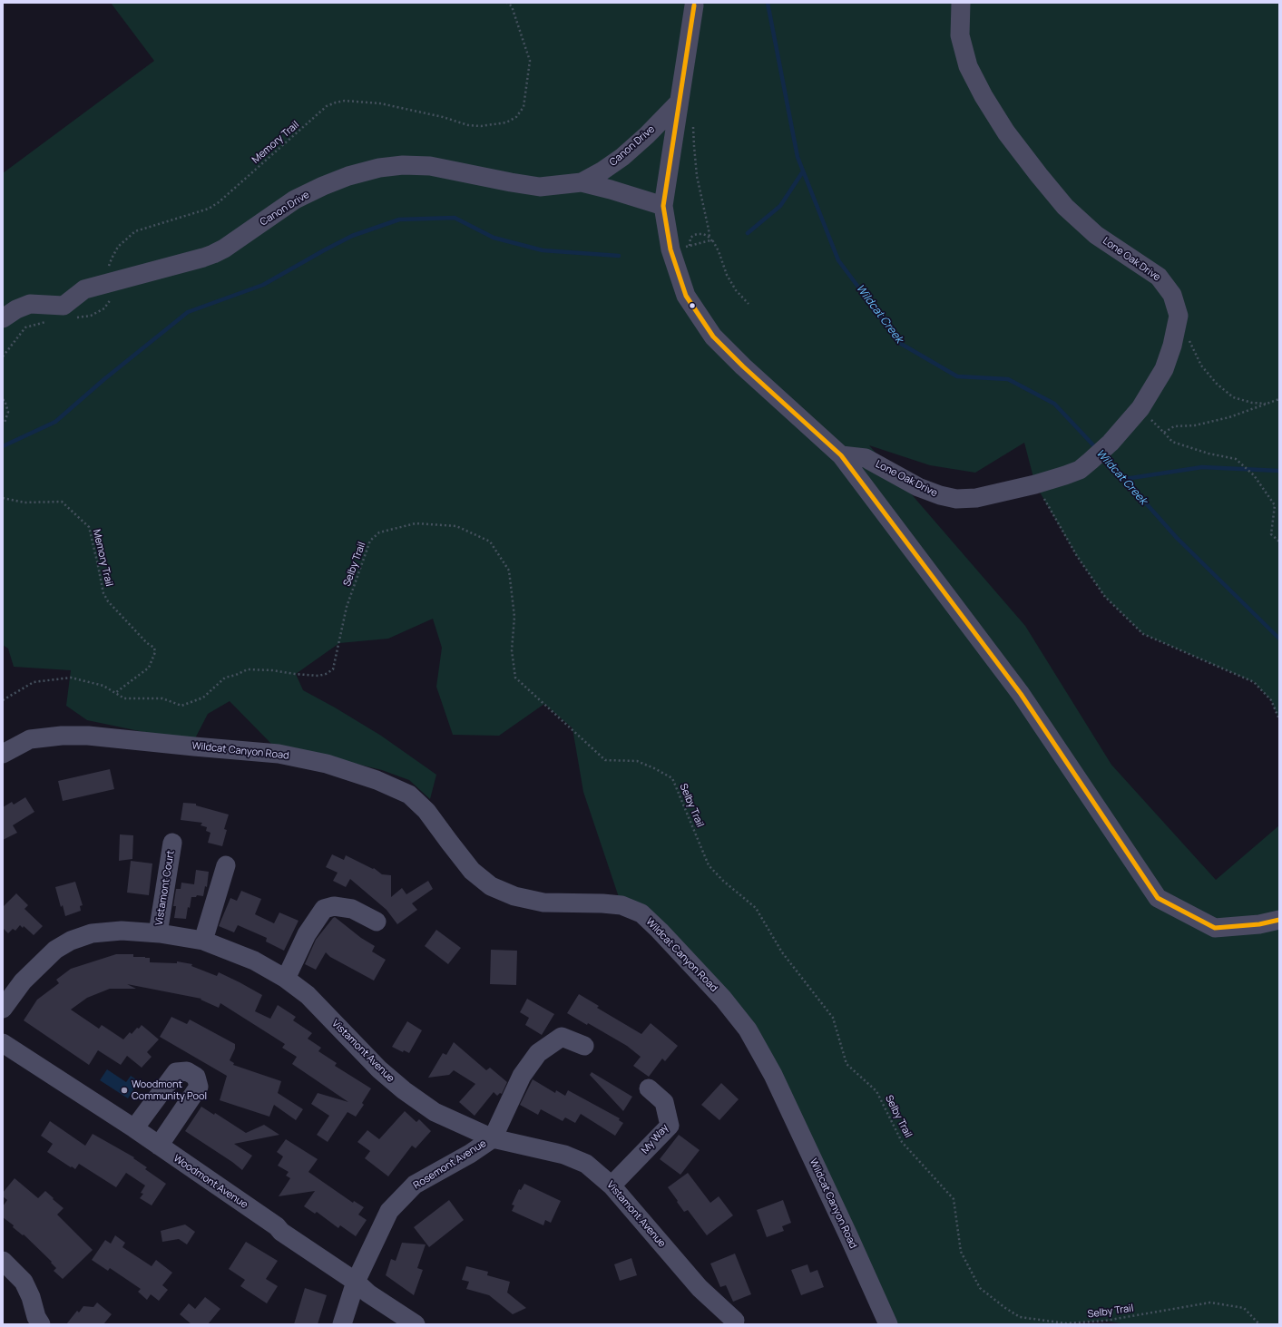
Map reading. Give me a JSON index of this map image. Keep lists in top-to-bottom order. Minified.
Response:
{"streets":{"street":["Canon Drive","Lone Oak Drive","Wildcat Canyon Road","Vistamont Court","Vistamont Avenue","My Way","Rosemont Avenue","Woodmont Avenue"],"path":["Memory Trail","Selby Trail"]},"crossings":[["Memory Trail","Canon Drive"],["Memory Trail","Selby Trail"],["Vistamont Court","Vistamont Avenue"],["Vistamont Avenue","My Way"],["Vistamont Avenue","Rosemont Avenue"],["Rosemont Avenue","Woodmont Avenue"]],"water":["Wildcat Creek"],"places":["Woodmont Community Pool"]}
